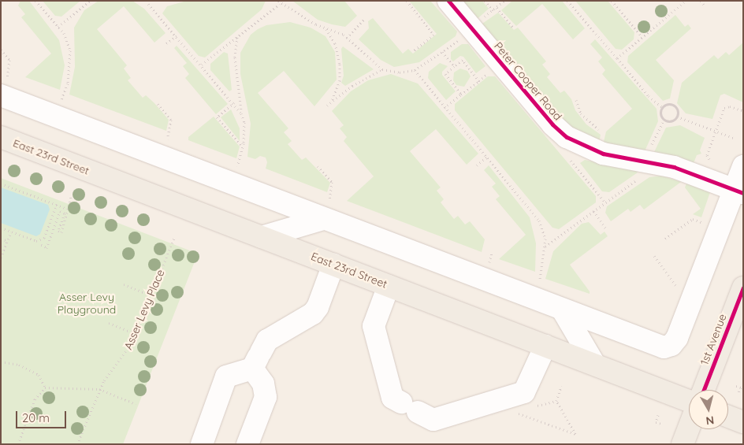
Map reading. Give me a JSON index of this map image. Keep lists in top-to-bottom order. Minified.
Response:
{"streets":{"main road":["East 23rd Street","1st Avenue"],"street":["Peter Cooper Road"],"path":["Asser Levy Place"]},"parks":["Asser Levy Playground"],"scale_bar":"20 m","north":"bottom"}
